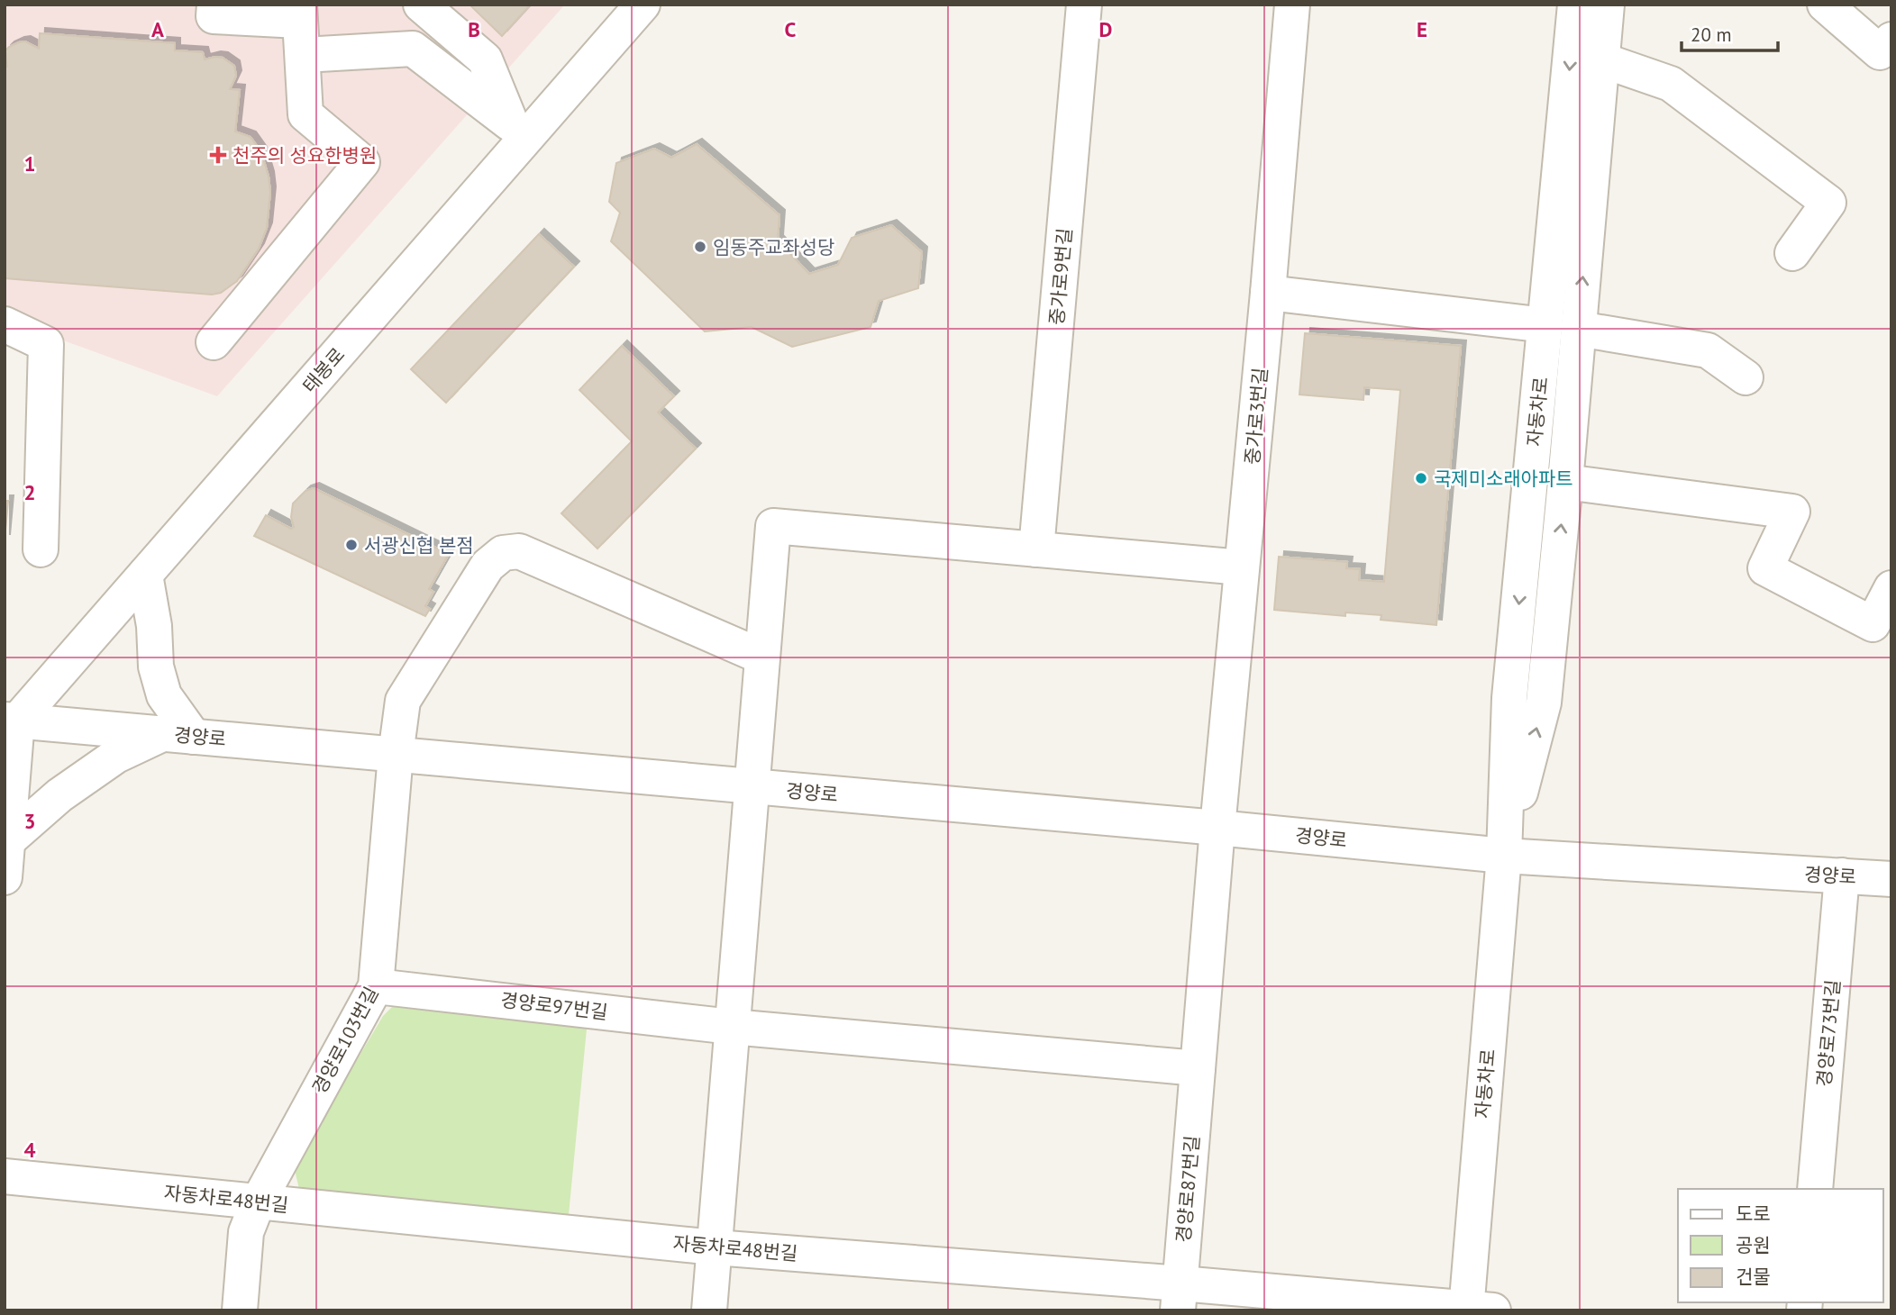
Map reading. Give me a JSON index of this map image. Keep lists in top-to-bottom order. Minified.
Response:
{"streets":{"street":["중가로9번길","태봉로","자동차로","중가로3번길","경양로","경양로97번길","경양로73번길","경양로103번길","경양로87번길","자동차로48번길"]},"crossings":[["태봉로","경양로"],["자동차로","경양로"],["자동차로","자동차로48번길"],["중가로3번길","경양로"],["중가로3번길","경양로87번길"],["경양로","경양로73번길"],["경양로","경양로103번길"],["경양로","경양로87번길"],["경양로97번길","경양로103번길"],["경양로97번길","경양로87번길"],["경양로103번길","자동차로48번길"],["경양로87번길","자동차로48번길"]],"places":{"health":["천주의 성요한병원"],"other":["임동주교좌성당","국제미소래아파트","서광신협 본점"]},"legend":["도로","공원","건물"],"scale_bar":"20 m","grid":{"columns":["A","B","C","D","E"],"rows":["1","2","3","4"]}}
